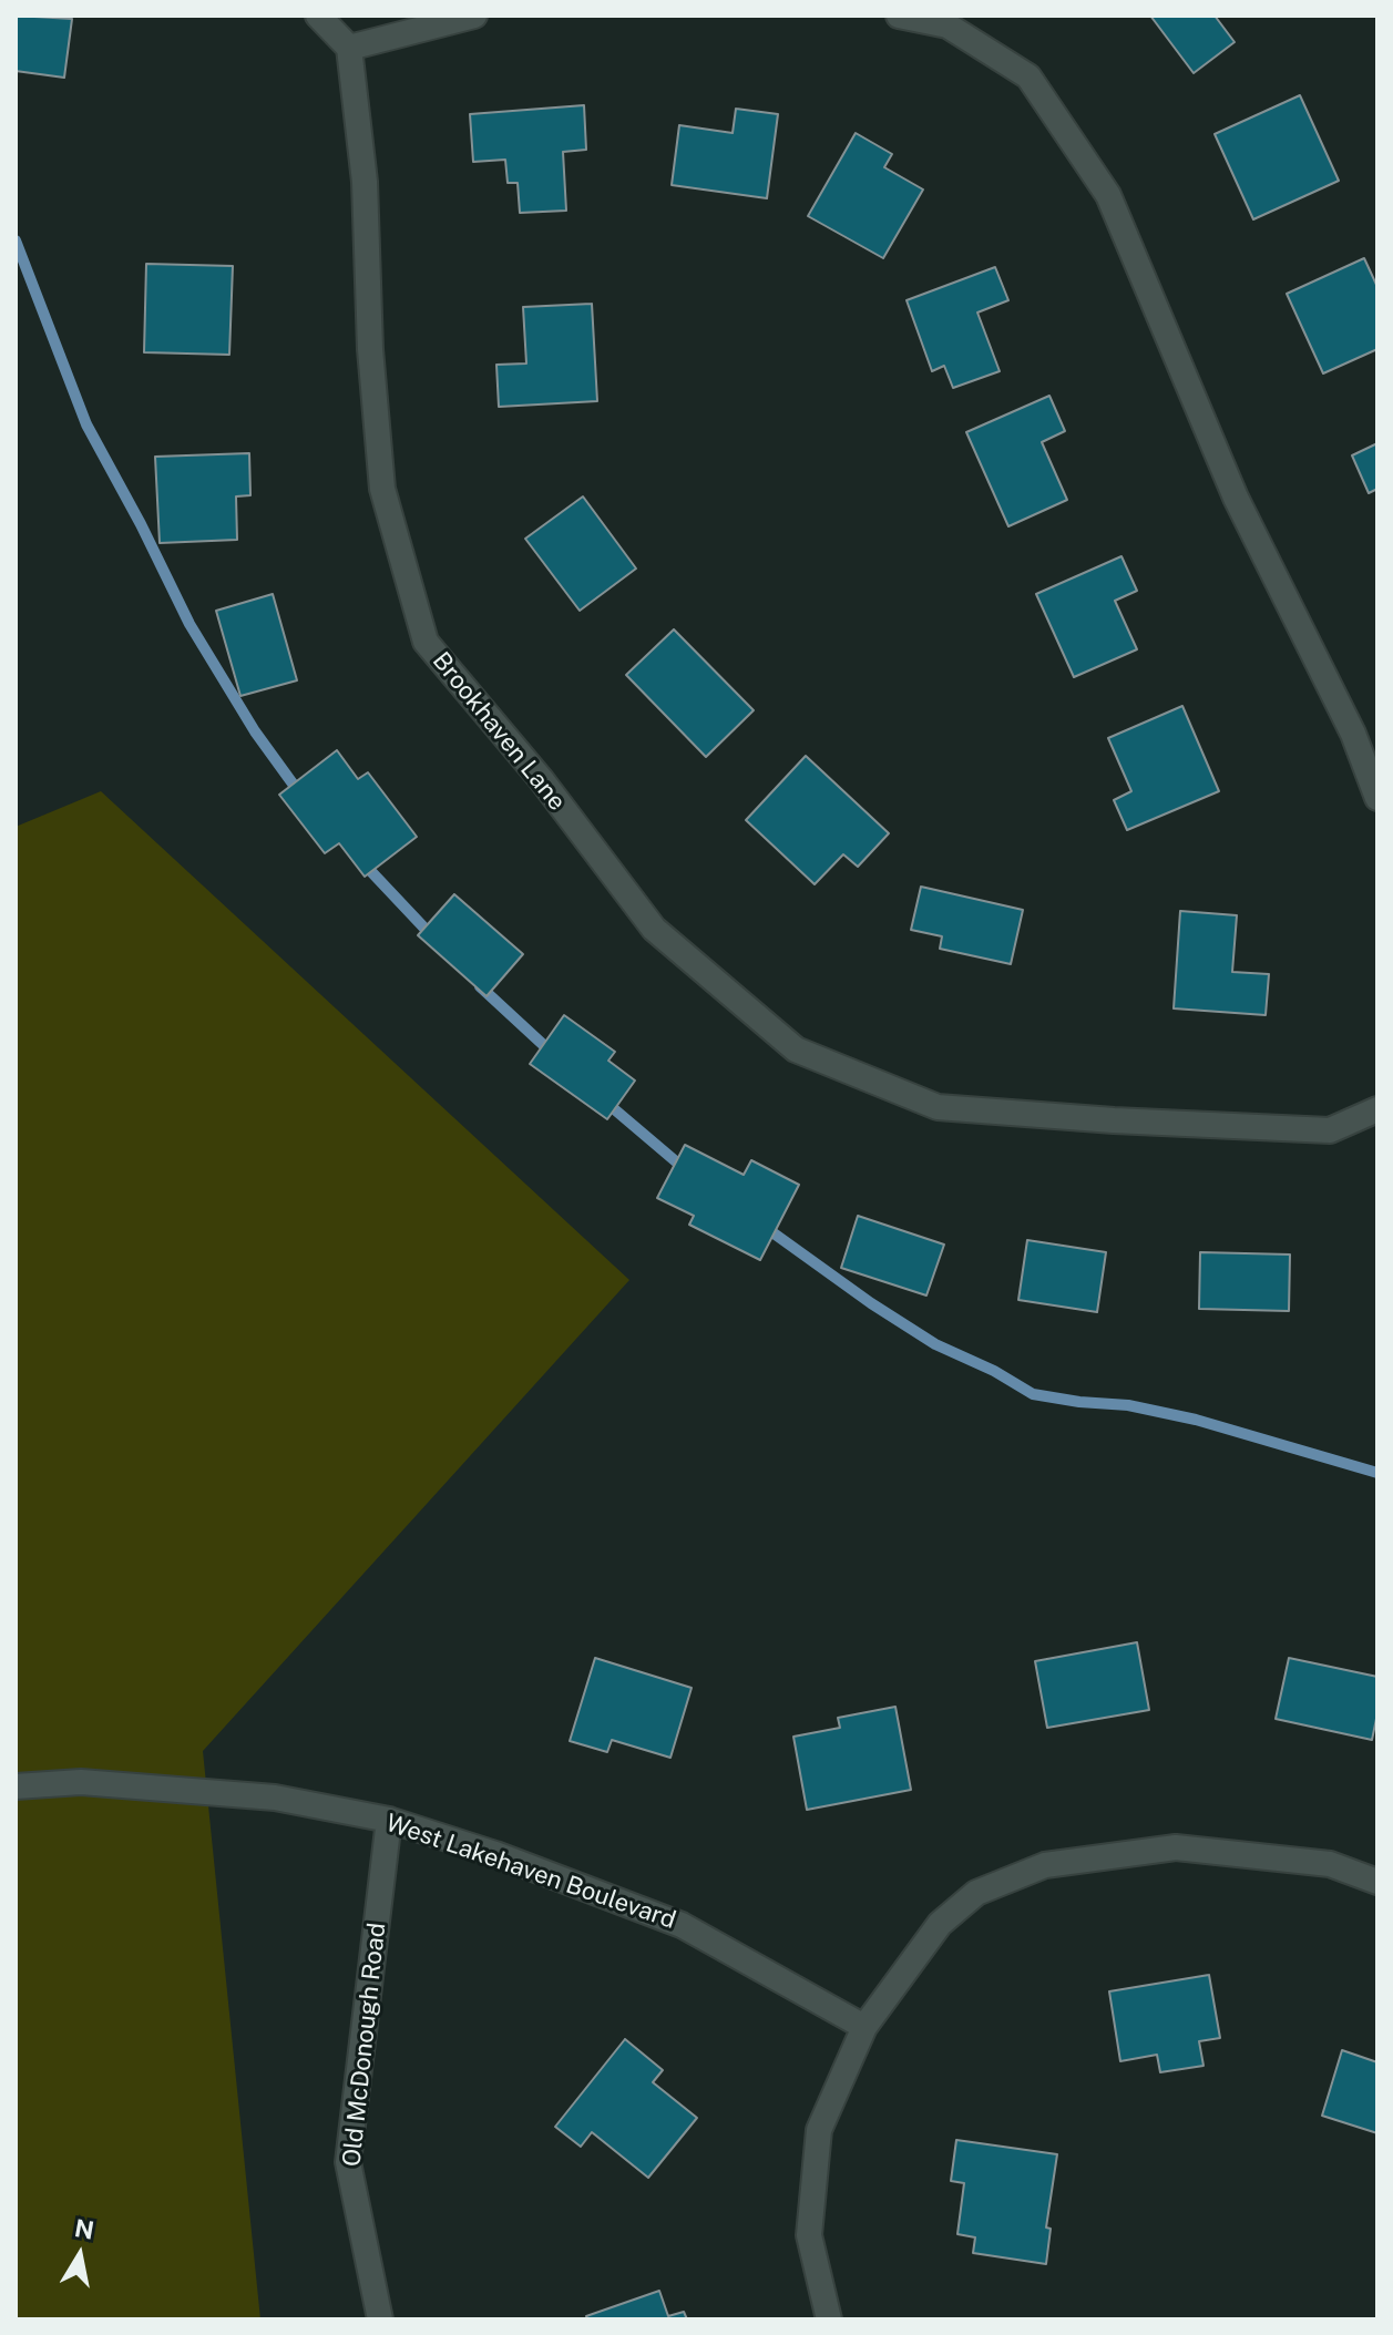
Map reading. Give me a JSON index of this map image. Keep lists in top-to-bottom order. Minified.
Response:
{"streets":{"street":["Brookhaven Lane","West Lakehaven Boulevard","Old McDonough Road"]},"crossings":[["West Lakehaven Boulevard","Old McDonough Road"]],"north":"top"}
